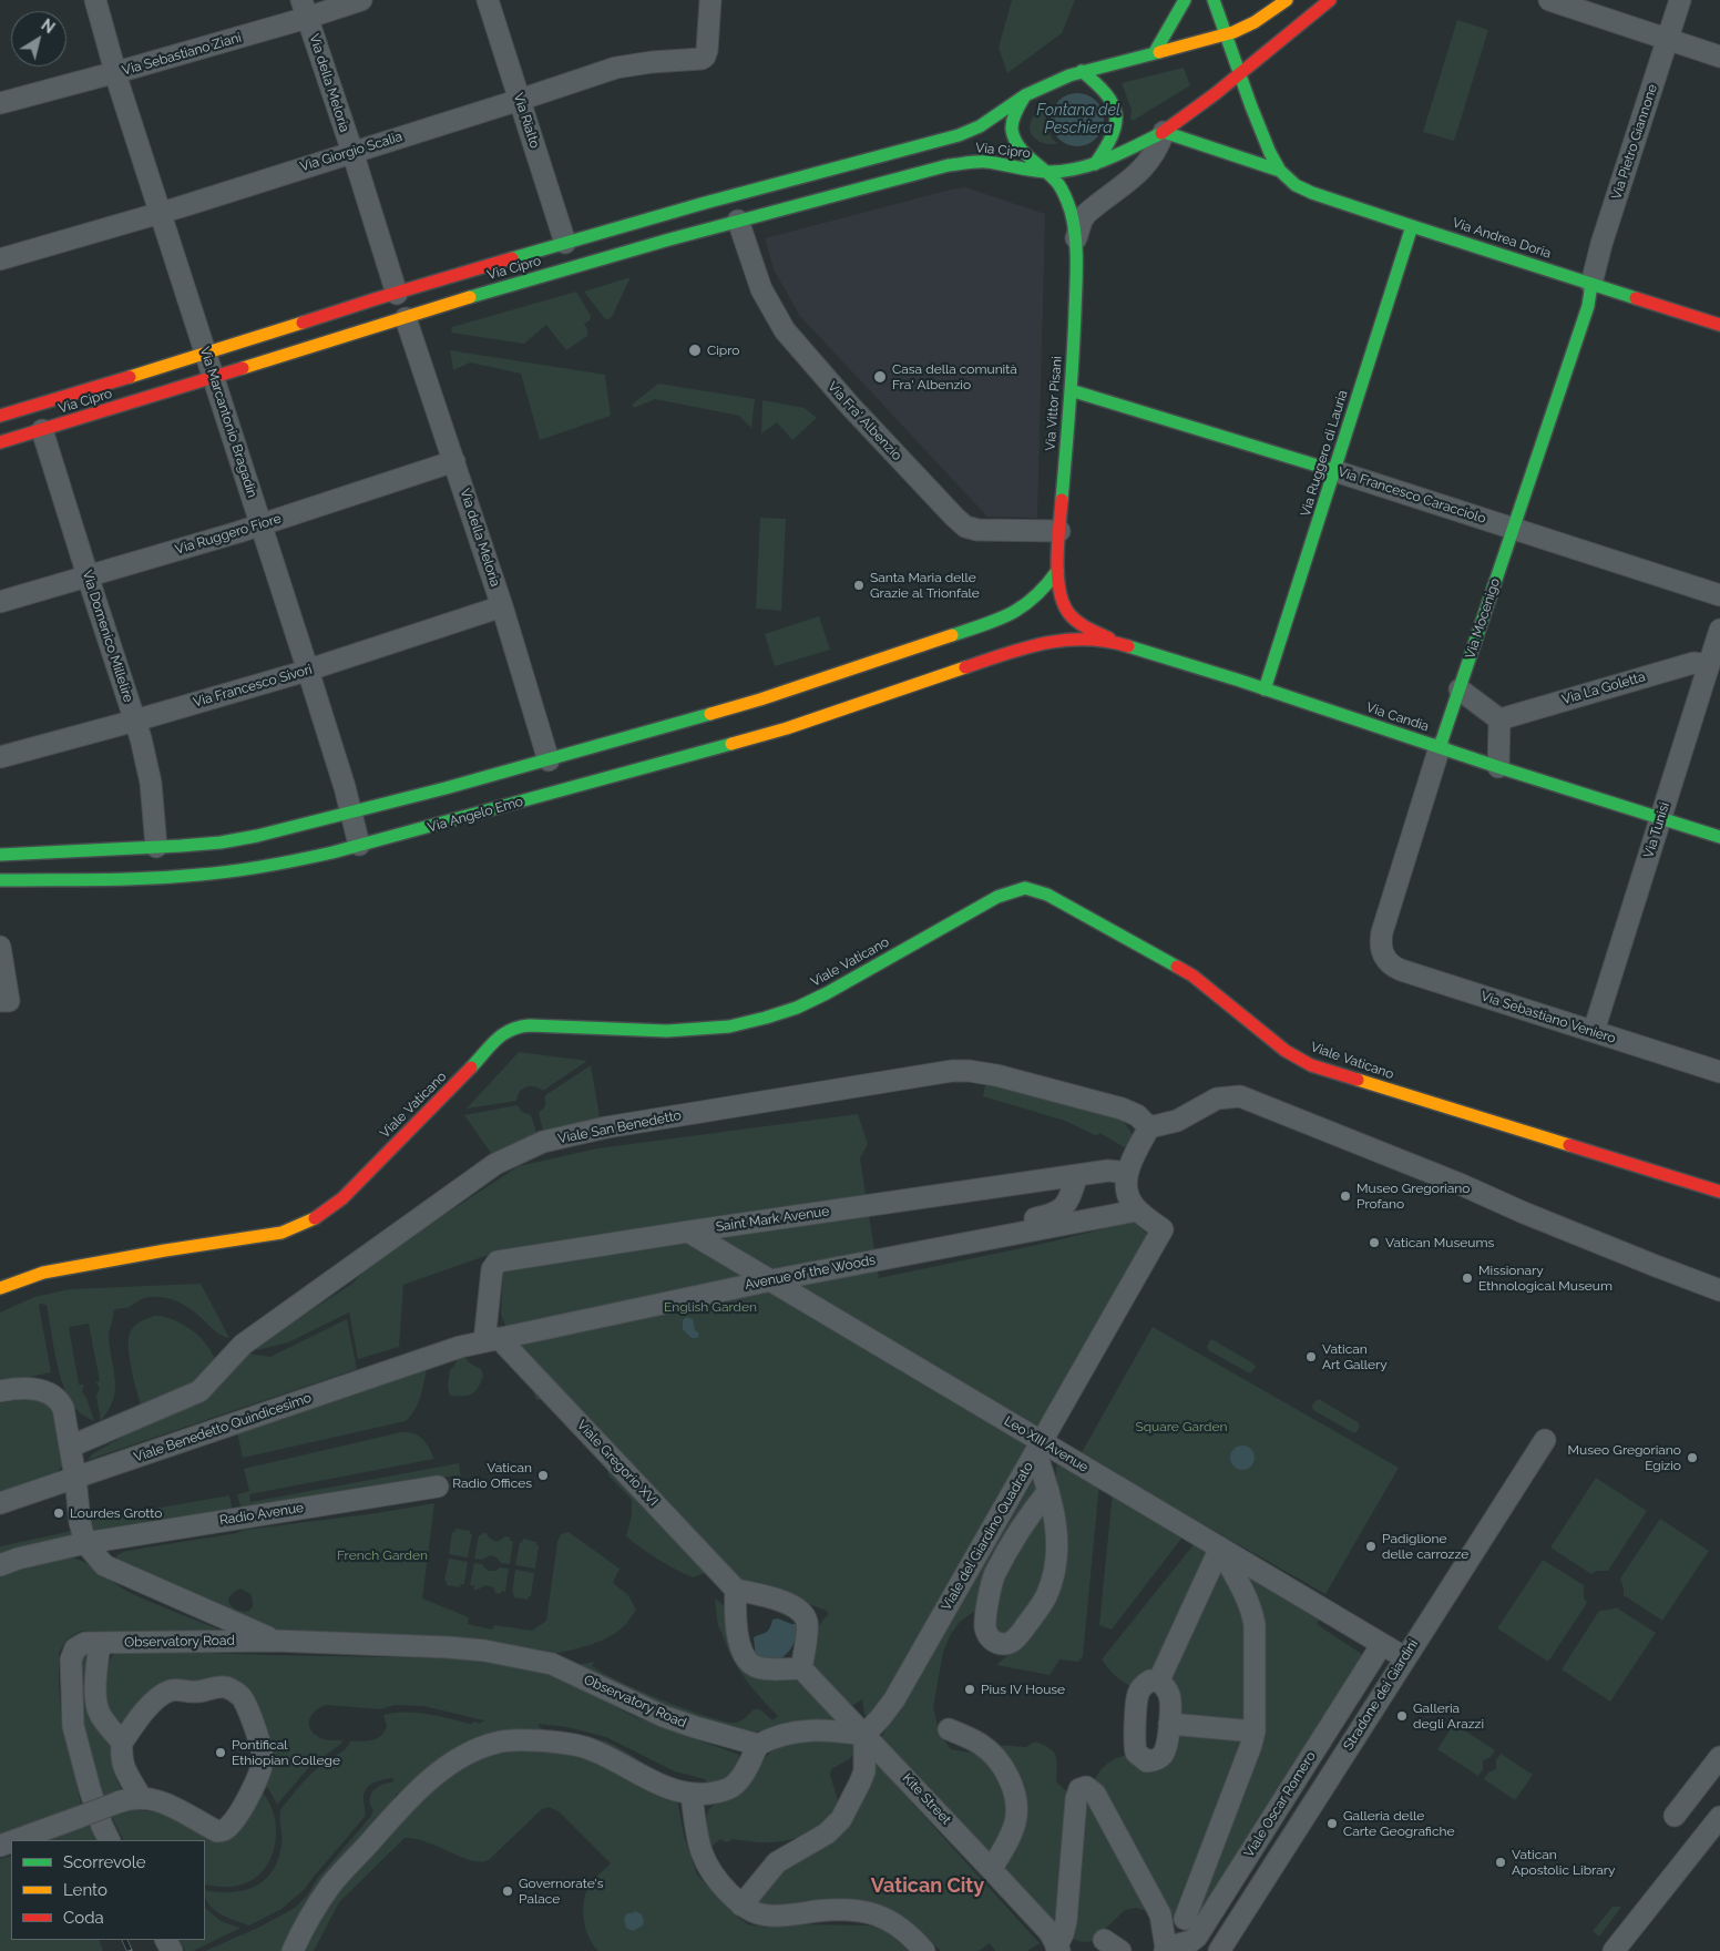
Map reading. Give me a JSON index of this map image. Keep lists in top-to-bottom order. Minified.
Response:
{"streets":{"main road":["Via Cipro","Via Andrea Doria","Via Vittor Pisani","Via Ruggero di Lauria","Via Francesco Caracciolo","Via Mocenigo","Via Candia","Via Angelo Emo","Viale Vaticano"],"street":["Via Sebastiano Ziani","Via della Meloria","Via Rialto","Via Pietro Giannone","Via Giorgio Scalia","Via Fra' Albenzio","Via Marcantonio Bragadin","Via Ruggero Fiore","Via Domenico Millelire","Via Francesco Sivori","Via La Goletta","Via Tunisi","Via Sebastiano Veniero","Viale San Benedetto","Saint Mark Avenue","Avenue of the Woods","Viale Benedetto Quindicesimo","Leo XIII Avenue","Viale Gregorio XVI","Radio Avenue","Viale del Giardino Quadrato","Observatory Road","Stradone dei Giardini","Kite Street","Viale Oscar Romero"]},"crossings":[["Via Sebastiano Ziani","Via della Meloria"],["Via Sebastiano Ziani","Via Marcantonio Bragadin"],["Via della Meloria","Via Cipro"],["Via della Meloria","Via Giorgio Scalia"],["Via della Meloria","Via Ruggero Fiore"],["Via della Meloria","Via Francesco Sivori"],["Via Rialto","Via Cipro"],["Via Rialto","Via Giorgio Scalia"],["Via Pietro Giannone","Via Andrea Doria"],["Via Pietro Giannone","Via Mocenigo"],["Via Cipro","Via Vittor Pisani"],["Via Cipro","Via Fra' Albenzio"],["Via Cipro","Via Marcantonio Bragadin"],["Via Cipro","Via Domenico Millelire"],["Via Giorgio Scalia","Via Marcantonio Bragadin"],["Via Andrea Doria","Via Ruggero di Lauria"],["Via Andrea Doria","Via Mocenigo"],["Via Vittor Pisani","Via Fra' Albenzio"],["Via Vittor Pisani","Via Francesco Caracciolo"],["Via Vittor Pisani","Via Candia"],["Via Marcantonio Bragadin","Via Ruggero Fiore"],["Via Marcantonio Bragadin","Via Francesco Sivori"],["Via Marcantonio Bragadin","Via Angelo Emo"],["Via Ruggero di Lauria","Via Francesco Caracciolo"],["Via Ruggero di Lauria","Via Candia"],["Via Francesco Caracciolo","Via Mocenigo"],["Via Ruggero Fiore","Via Domenico Millelire"],["Via Mocenigo","Via Candia"],["Via Mocenigo","Via Sebastiano Veniero"],["Via Domenico Millelire","Via Francesco Sivori"],["Via La Goletta","Via Tunisi"],["Via Candia","Via Angelo Emo"],["Via Candia","Via Tunisi"],["Via Tunisi","Via Sebastiano Veniero"],["Saint Mark Avenue","Avenue of the Woods"],["Saint Mark Avenue","Leo XIII Avenue"],["Saint Mark Avenue","Viale Gregorio XVI"],["Avenue of the Woods","Viale Benedetto Quindicesimo"],["Avenue of the Woods","Leo XIII Avenue"],["Avenue of the Woods","Viale Gregorio XVI"],["Avenue of the Woods","Viale del Giardino Quadrato"],["Leo XIII Avenue","Viale del Giardino Quadrato"],["Leo XIII Avenue","Stradone dei Giardini"],["Leo XIII Avenue","Viale Oscar Romero"],["Viale del Giardino Quadrato","Kite Street"]],"districts":["Vatican City"],"water":["Fontana del Peschiera"],"parks":["English Garden","Square Garden","French Garden"],"places":["Cipro","Casa della comunità Fra' Albenzio","Santa Maria delle Grazie al Trionfale","Museo Gregoriano Profano","Vatican Museums","Missionary Ethnological Museum","Vatican Art Gallery","Museo Gregoriano Egizio","Vatican Radio Offices","Lourdes Grotto","Padiglione delle carrozze","Pius IV House","Galleria degli Arazzi","Pontifical Ethiopian College","Galleria delle Carte Geografiche","Vatican Apostolic Library","Governorate's Palace"],"legend":["Scorrevole","Lento","Coda"],"north":"top right"}
